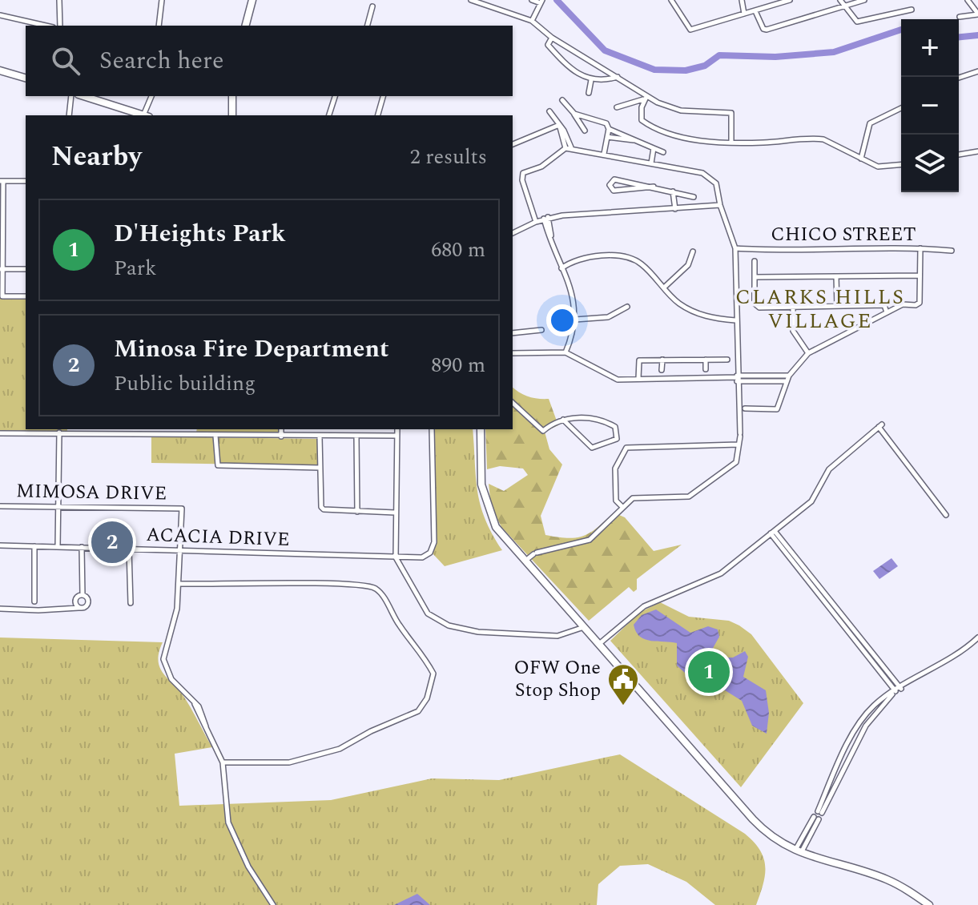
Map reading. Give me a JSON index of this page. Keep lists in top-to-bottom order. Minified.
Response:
{"streets":{"street":["CHICO STREET","MIMOSA DRIVE","ACACIA DRIVE"]},"crossings":[["MIMOSA DRIVE","ACACIA DRIVE"]],"districts":["CLARKS HILLS VILLAGE"],"places":{"public building":["OFW One Stop Shop"]},"page":{"map_buttons":["+","−"],"search":"Search here","heading":["Nearby","2 results"],"list":[{"mark":"1","name":"D'Heights Park","note":"Park","value":"680 m"},{"mark":"2","name":"Minosa Fire Department","note":"Public building","value":"890 m"}],"pins":["2","1"]}}
